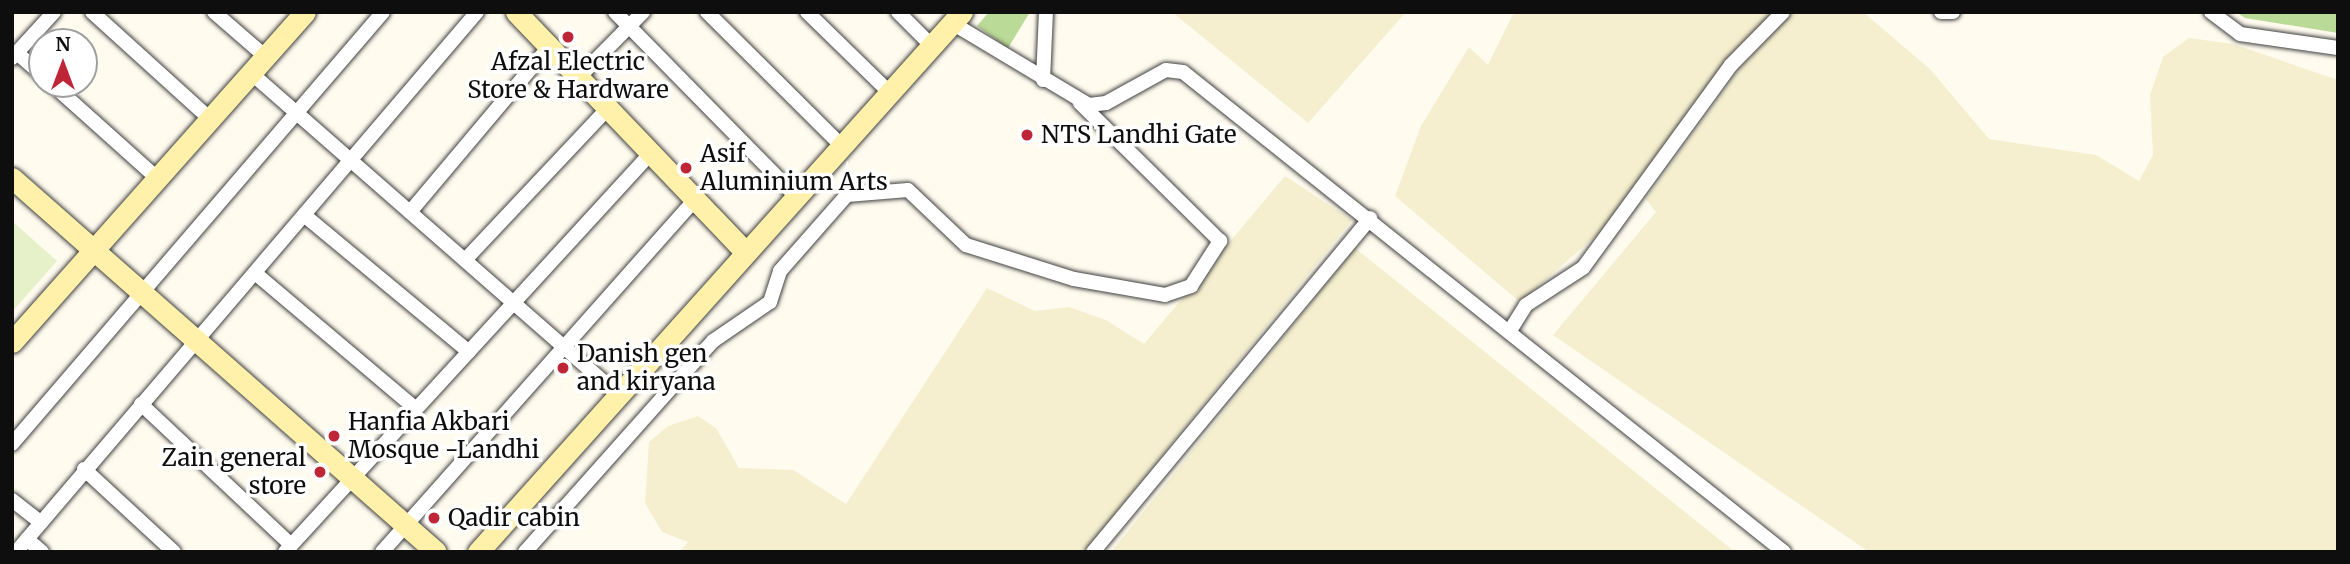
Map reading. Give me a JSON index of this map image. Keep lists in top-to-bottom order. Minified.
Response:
{"places":["Afzal Electric Store & Hardware","NTS Landhi Gate","Asif Aluminium Arts","Danish gen and kiryana","Hanfia Akbari Mosque -Landhi","Zain general store","Qadir cabin"],"north":"top"}
